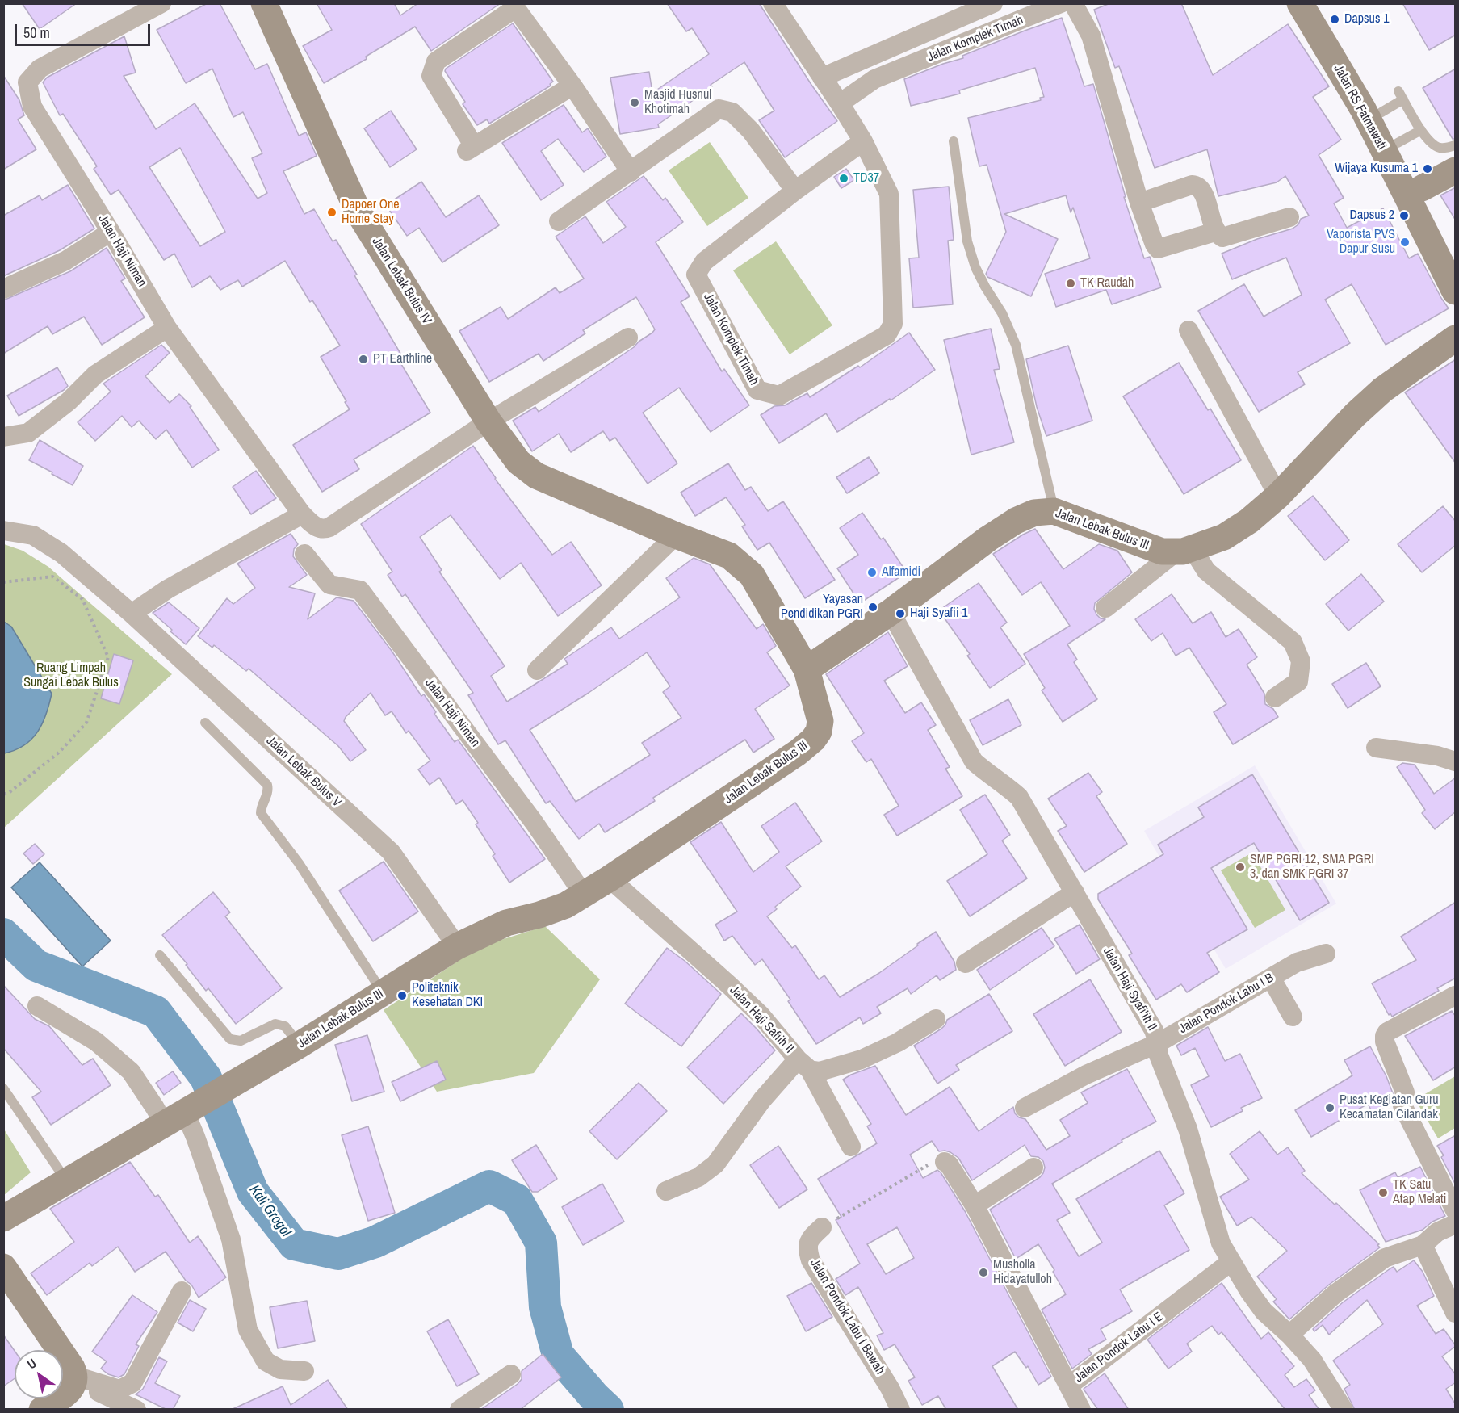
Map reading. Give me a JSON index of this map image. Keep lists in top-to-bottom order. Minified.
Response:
{"streets":{"street":["Jalan Komplek Timah","Jalan RS Fatmawati","Jalan Haji Niman","Jalan Lebak Bulus IV","Jalan Lebak Bulus III","Jalan Lebak Bulus V","Jalan Haji Syafi'ih II","Jalan Pondok Labu I B","Jalan Haji Safiih II","Jalan Pondok Labu I Bawah","Jalan Pondok Labu I E"]},"crossings":[["Jalan Haji Niman","Jalan Lebak Bulus IV"],["Jalan Haji Niman","Jalan Lebak Bulus III"],["Jalan Lebak Bulus IV","Jalan Lebak Bulus III"],["Jalan Lebak Bulus III","Jalan Lebak Bulus V"],["Jalan Lebak Bulus III","Jalan Haji Syafi'ih II"],["Jalan Lebak Bulus III","Jalan Haji Safiih II"],["Jalan Haji Syafi'ih II","Jalan Pondok Labu I B"],["Jalan Haji Syafi'ih II","Jalan Pondok Labu I E"]],"water":["Kali Grogol"],"parks":["Ruang Limpah Sungai Lebak Bulus"],"places":["Dapsus 1","Masjid Husnul Khotimah","Wijaya Kusuma 1","TD37","Dapoer One Home Stay","Dapsus 2","Vaporista PVS Dapur Susu","TK Raudah","PT Earthline","Alfamidi","Yayasan Pendidikan PGRI","Haji Syafii 1","SMP PGRI 12, SMA PGRI 3, dan SMK PGRI 37","Politeknik Kesehatan DKI","Pusat Kegiatan Guru Kecamatan Cilandak","TK Satu Atap Melati","Musholla Hidayatulloh"],"scale_bar":"50 m","north":"top left"}
